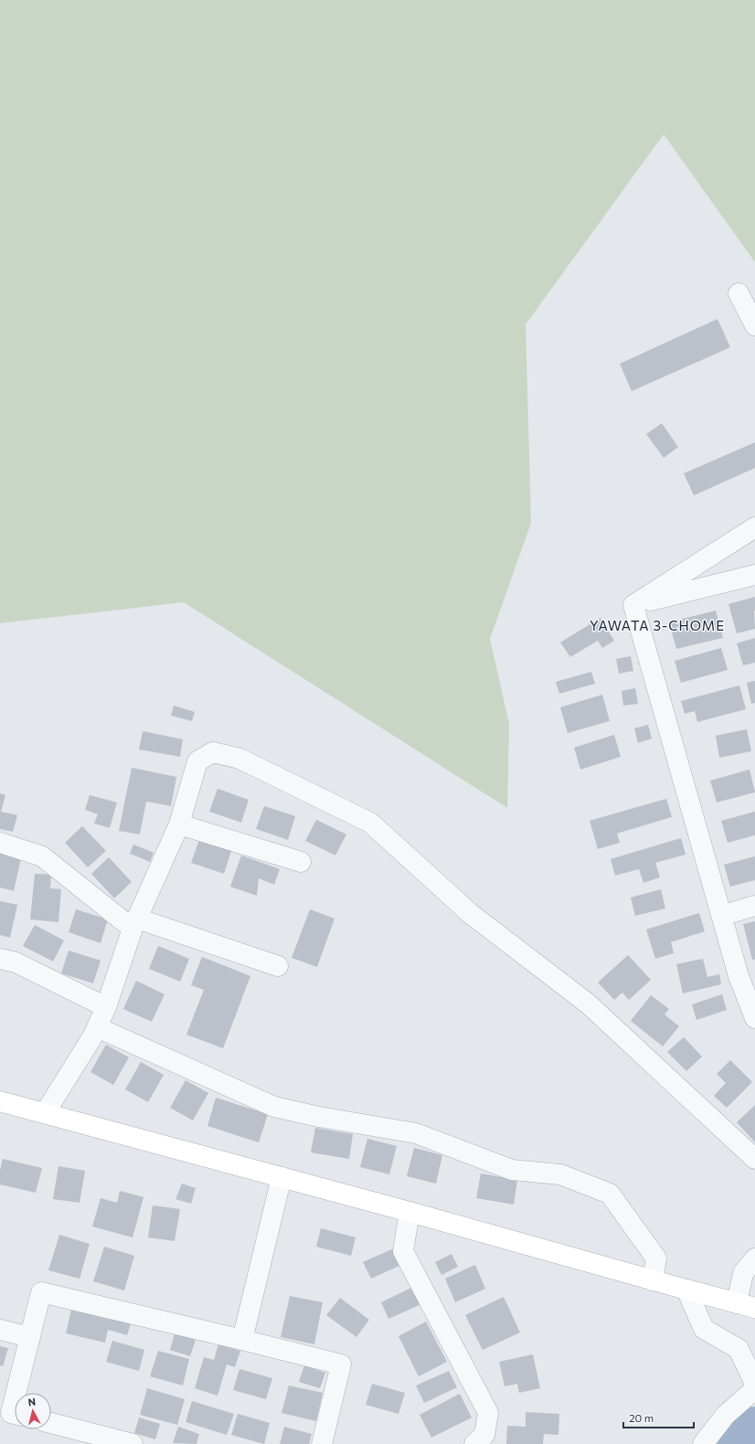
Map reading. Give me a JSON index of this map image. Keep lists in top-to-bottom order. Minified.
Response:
{"districts":["YAWATA 3-CHOME"],"scale_bar":"20 m","north":"top"}
